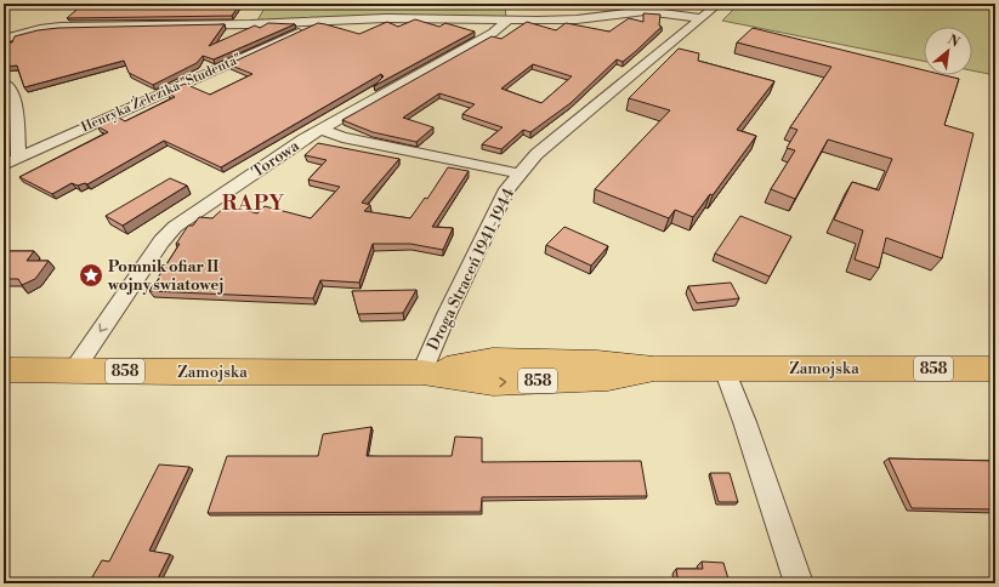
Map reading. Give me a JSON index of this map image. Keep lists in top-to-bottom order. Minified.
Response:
{"streets":{"main road":["Zamojska","858"],"street":["Henryka Żelezika \"Studenta\"","Torowa","Droga Straceń 1941-1944"]},"crossings":[["Torowa","Zamojska"],["Droga Straceń 1941-1944","Zamojska"]],"one_way":["Torowa"],"districts":["RAPY"],"places":{"place":["Pomnik ofiar II wojny światowej"]},"north":"top right"}
